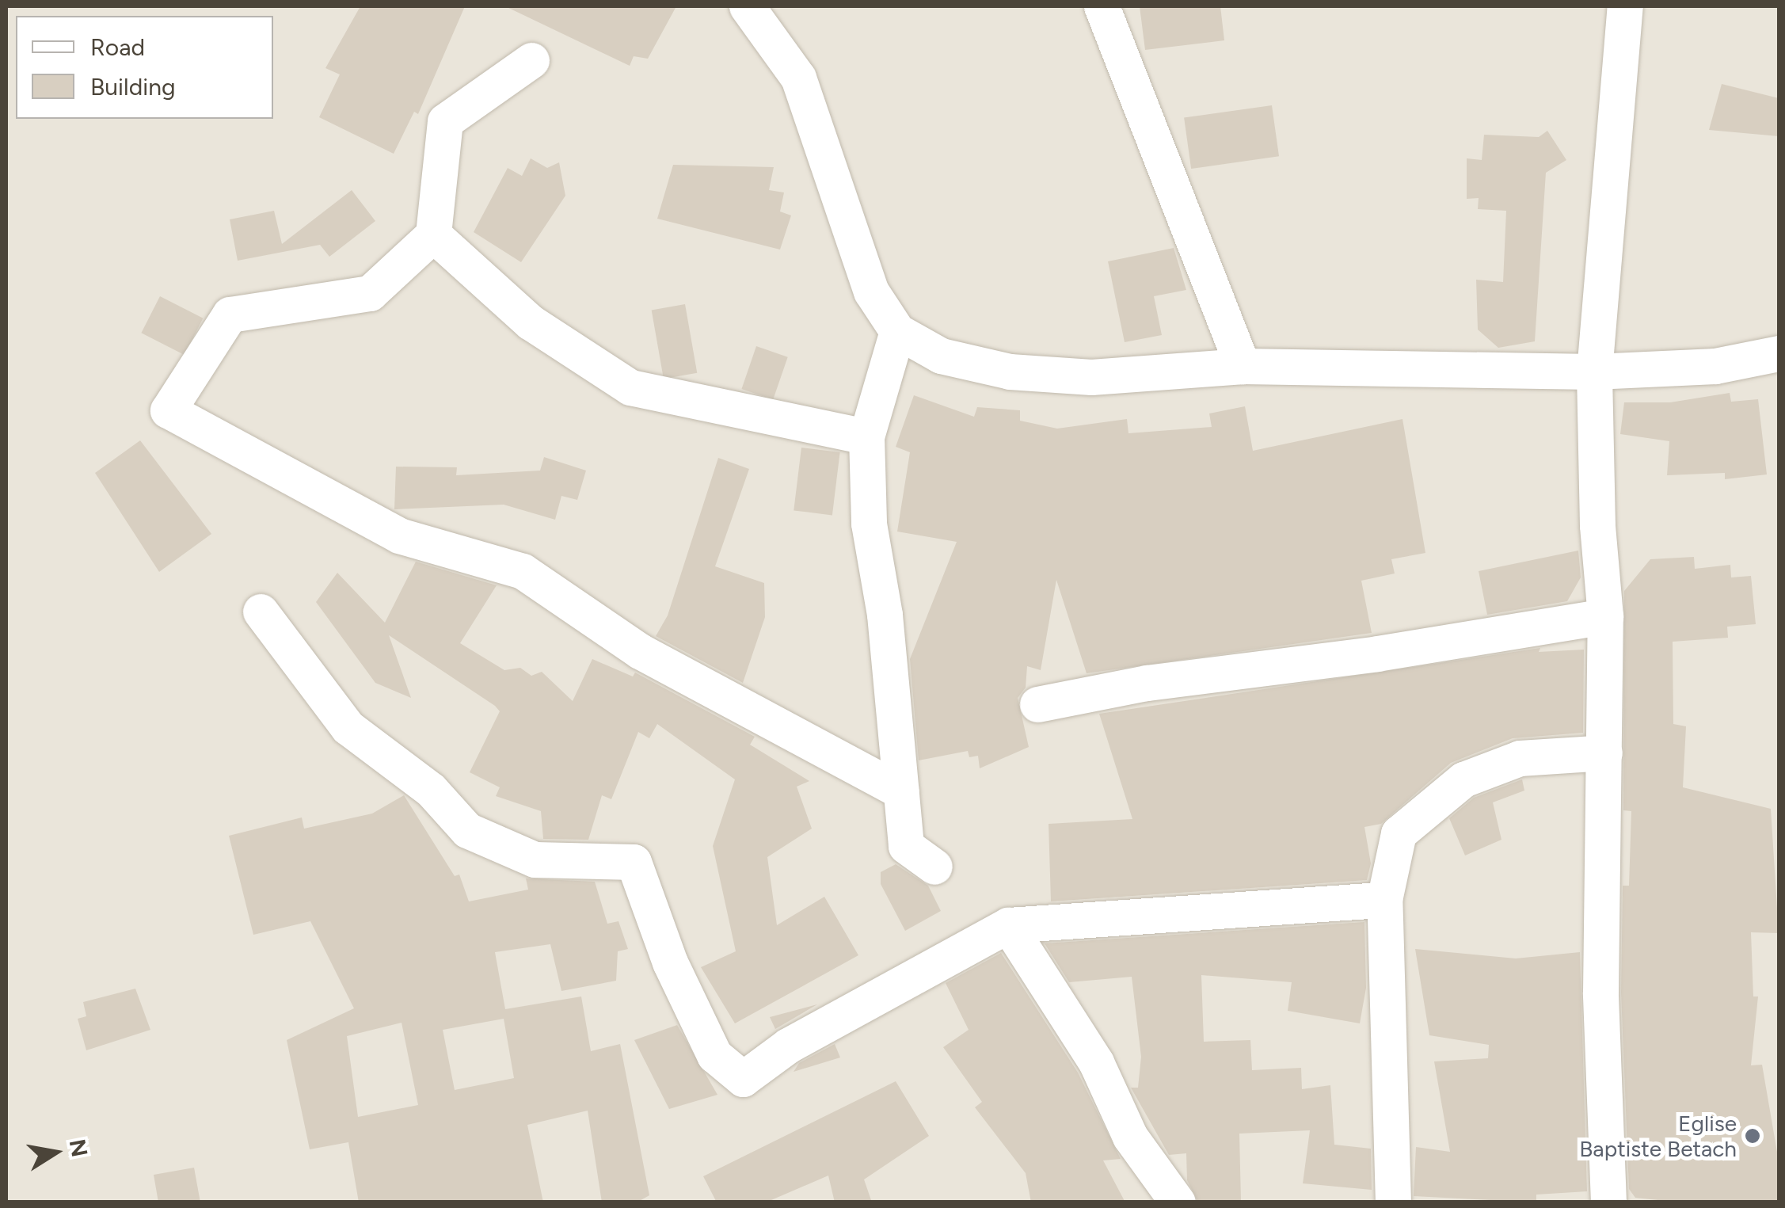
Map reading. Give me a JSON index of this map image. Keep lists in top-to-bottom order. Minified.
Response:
{"places":["Eglise Baptiste Betach"],"legend":["Road","Building"],"north":"right"}
